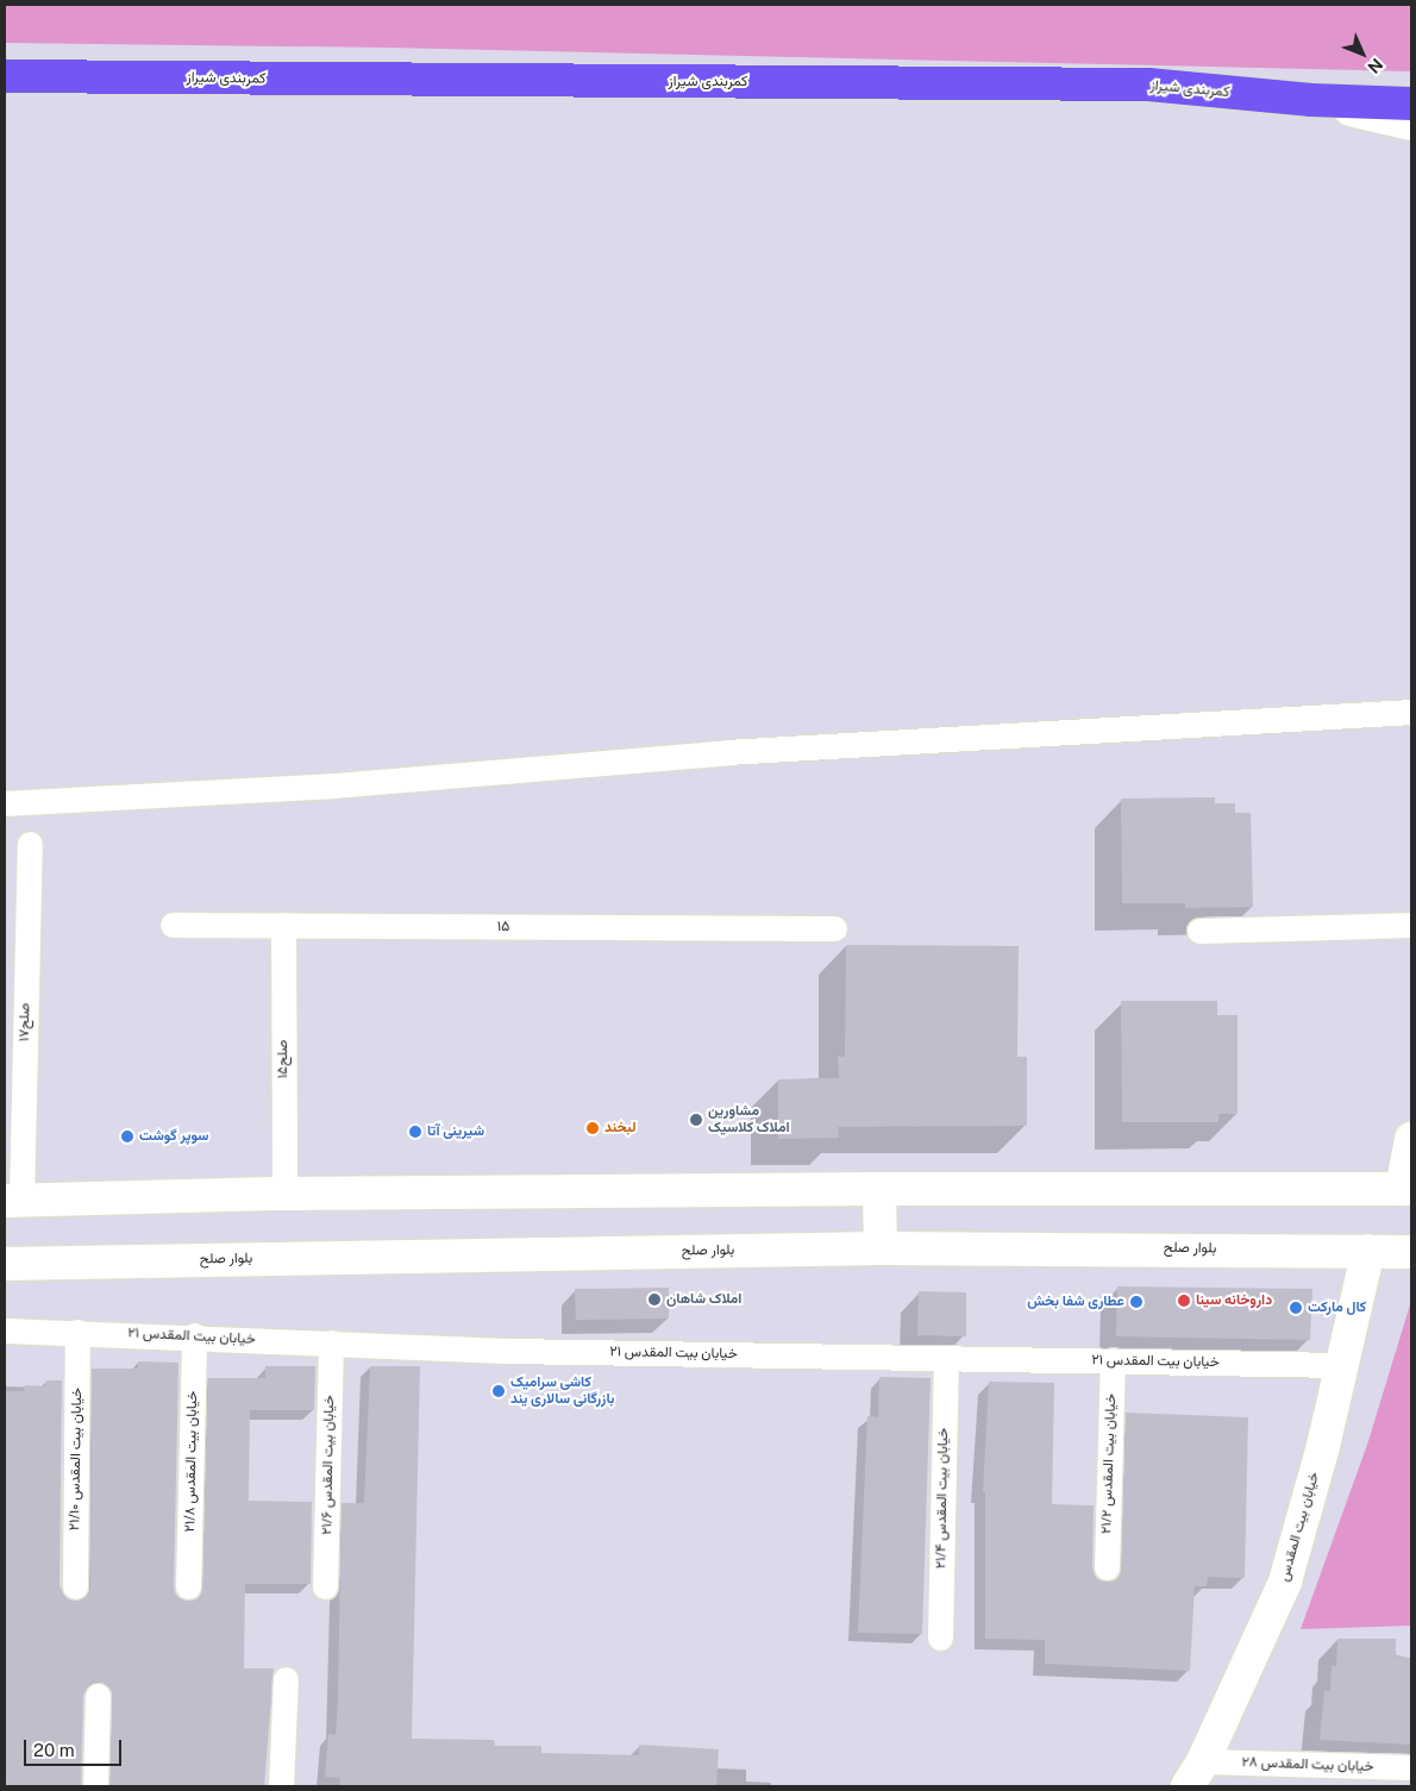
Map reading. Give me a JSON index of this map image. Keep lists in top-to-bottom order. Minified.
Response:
{"streets":{"highway":["کمربندی شیراز"],"main road":["بلوار صلح","خیابان بیت المقدس"],"street":["۱۵","صلح۱۷","صلح۱۵","خیابان بیت المقدس ۲۱","خیابان بیت المقدس ۲۱/۱۰","خیابان بیت المقدس ۲۱/۸","خیابان بیت المقدس ۲۱/۲","خیابان بیت المقدس ۲۱/۶","خیابان بیت المقدس ۲۱/۴","خیابان بیت المقدس ۲۸"]},"crossings":[["۱۵","صلح۱۵"],["بلوار صلح","خیابان بیت المقدس"],["خیابان بیت المقدس ۲۱","خیابان بیت المقدس ۲۱/۱۰"],["خیابان بیت المقدس ۲۱","خیابان بیت المقدس ۲۱/۸"],["خیابان بیت المقدس ۲۱","خیابان بیت المقدس ۲۱/۲"],["خیابان بیت المقدس ۲۱","خیابان بیت المقدس ۲۱/۶"],["خیابان بیت المقدس ۲۱","خیابان بیت المقدس ۲۱/۴"],["خیابان بیت المقدس ۲۱","خیابان بیت المقدس"],["خیابان بیت المقدس","خیابان بیت المقدس ۲۸"]],"places":["مشاورین املاک کلاسیک","لبخند","شیرینی آتا","سوپر گوشت","املاک شاهان","داروخانه سینا","عطاری شفا بخش","کال مارکت","کاشی سرامیک بازرگانی سالاری یند"],"scale_bar":"20 m","north":"bottom right"}
